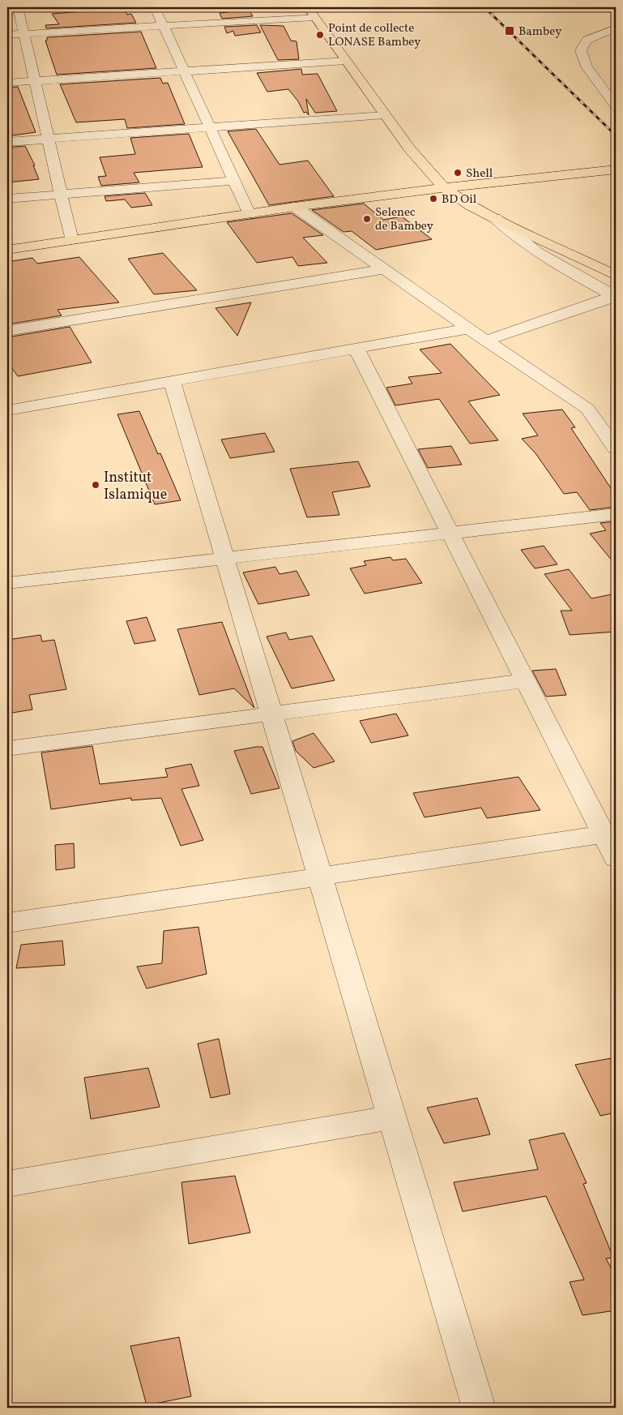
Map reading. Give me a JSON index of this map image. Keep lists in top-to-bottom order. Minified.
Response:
{"places":{"transit":["Bambey"],"other":["Point de collecte LONASE Bambey","Shell","BD Oil","Selenec de Bambey","Institut Islamique"]}}
